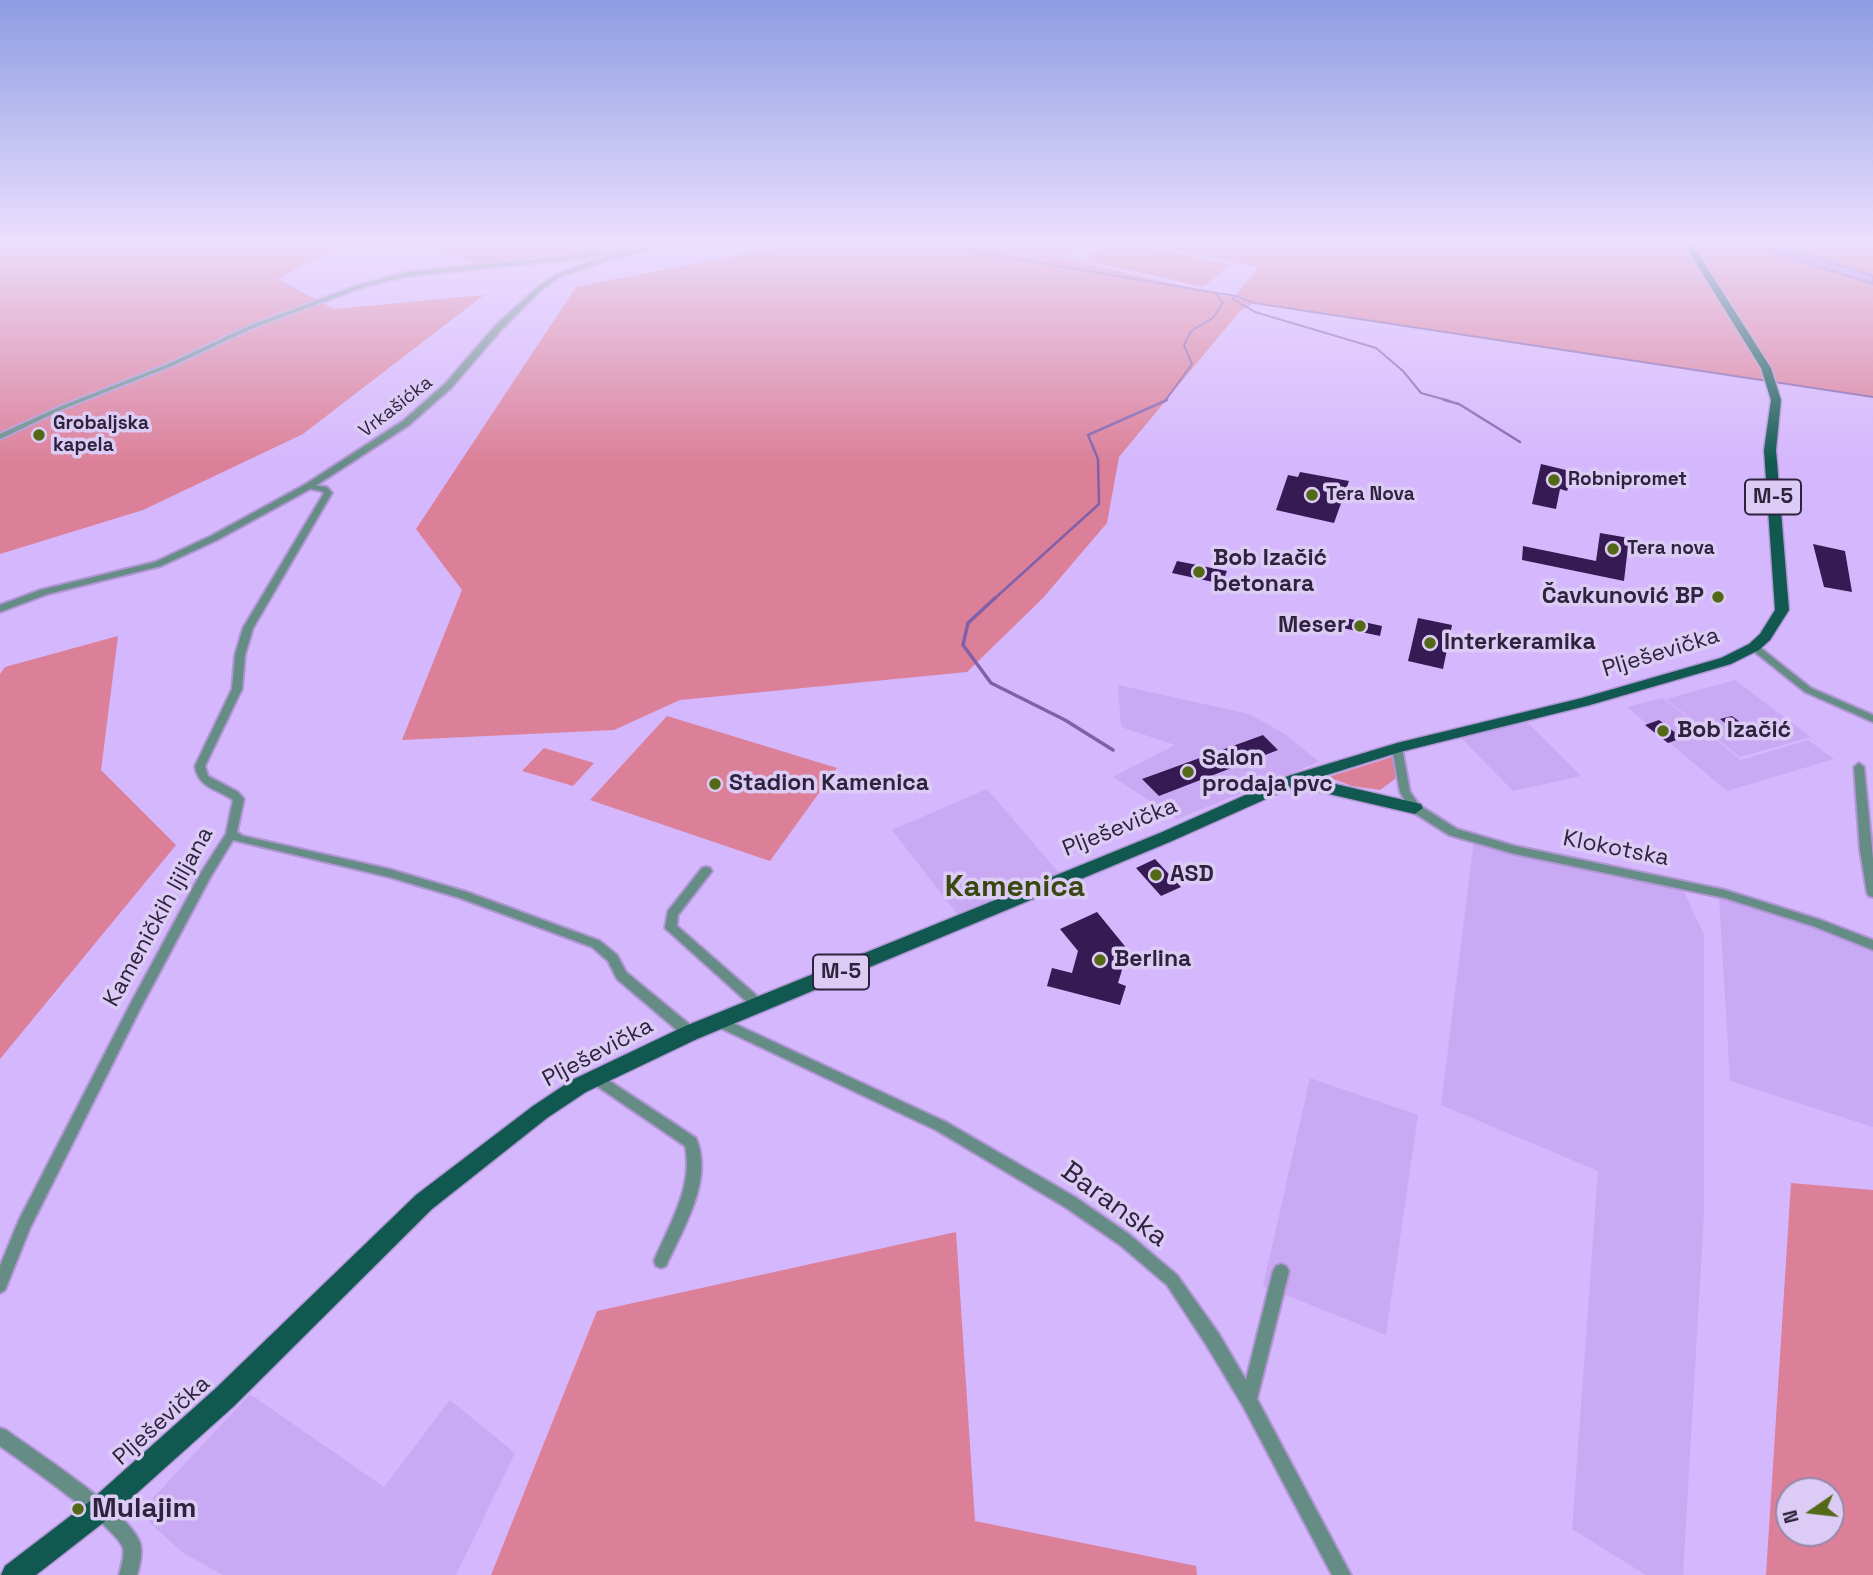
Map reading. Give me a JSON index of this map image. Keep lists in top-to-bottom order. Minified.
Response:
{"streets":{"main road":["M-5","Plješevička"],"street":["Vrkašićka","Klokotska","Kameničkih ljiljana","Baranska"]},"crossings":[["Vrkašićka","Kameničkih ljiljana"],["Plješevička","Baranska"]],"districts":["Kamenica"],"places":["Grobaljska kapela","Robnipromet","Tera Nova","Tera nova","Bob Izačić betonara","Čavkunović BP","Meser","Interkeramika","Bob Izačić","Salon prodaja pvc","Stadion Kamenica","ASD","Berlina","Mulajim"],"north":"left"}
